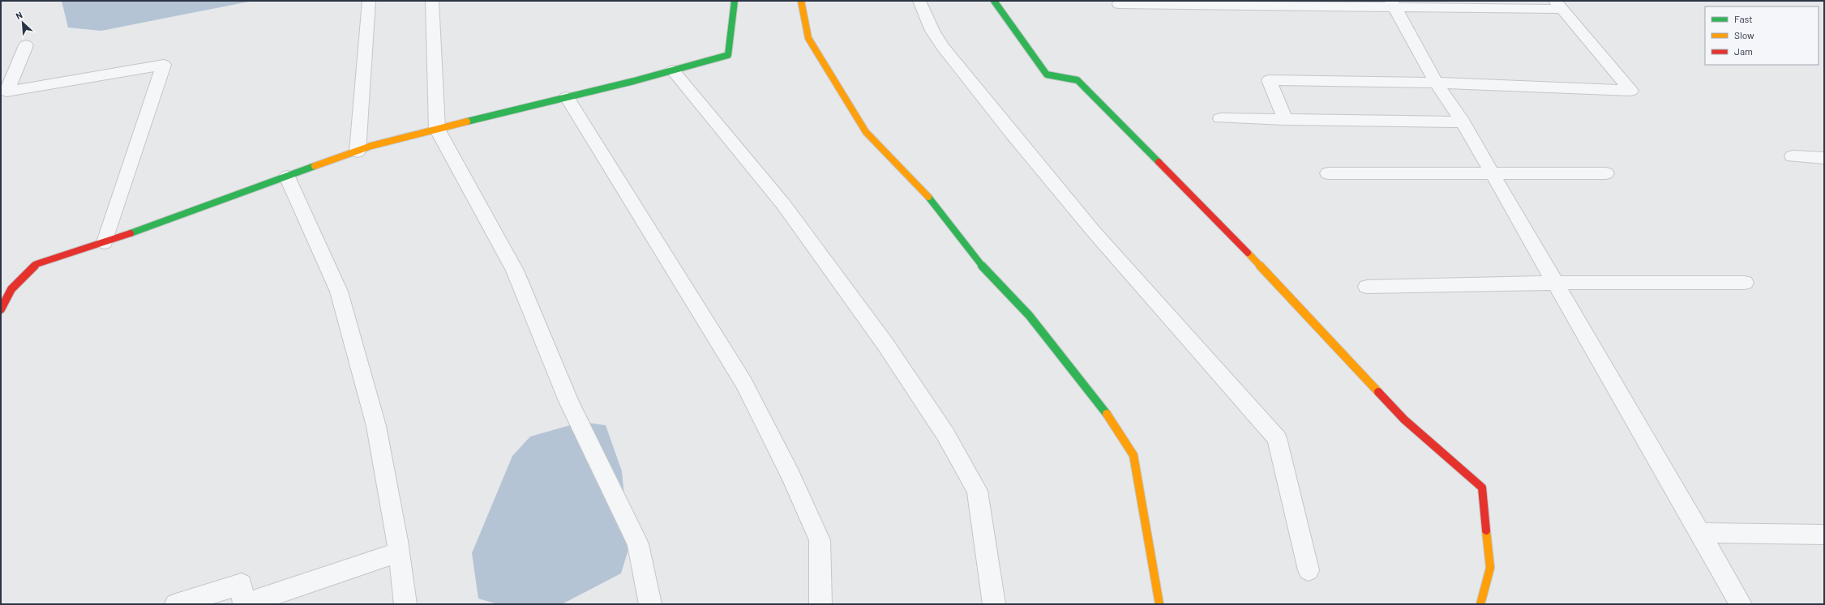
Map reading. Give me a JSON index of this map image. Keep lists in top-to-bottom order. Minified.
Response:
{"legend":["Fast","Slow","Jam"],"north":"top left"}
